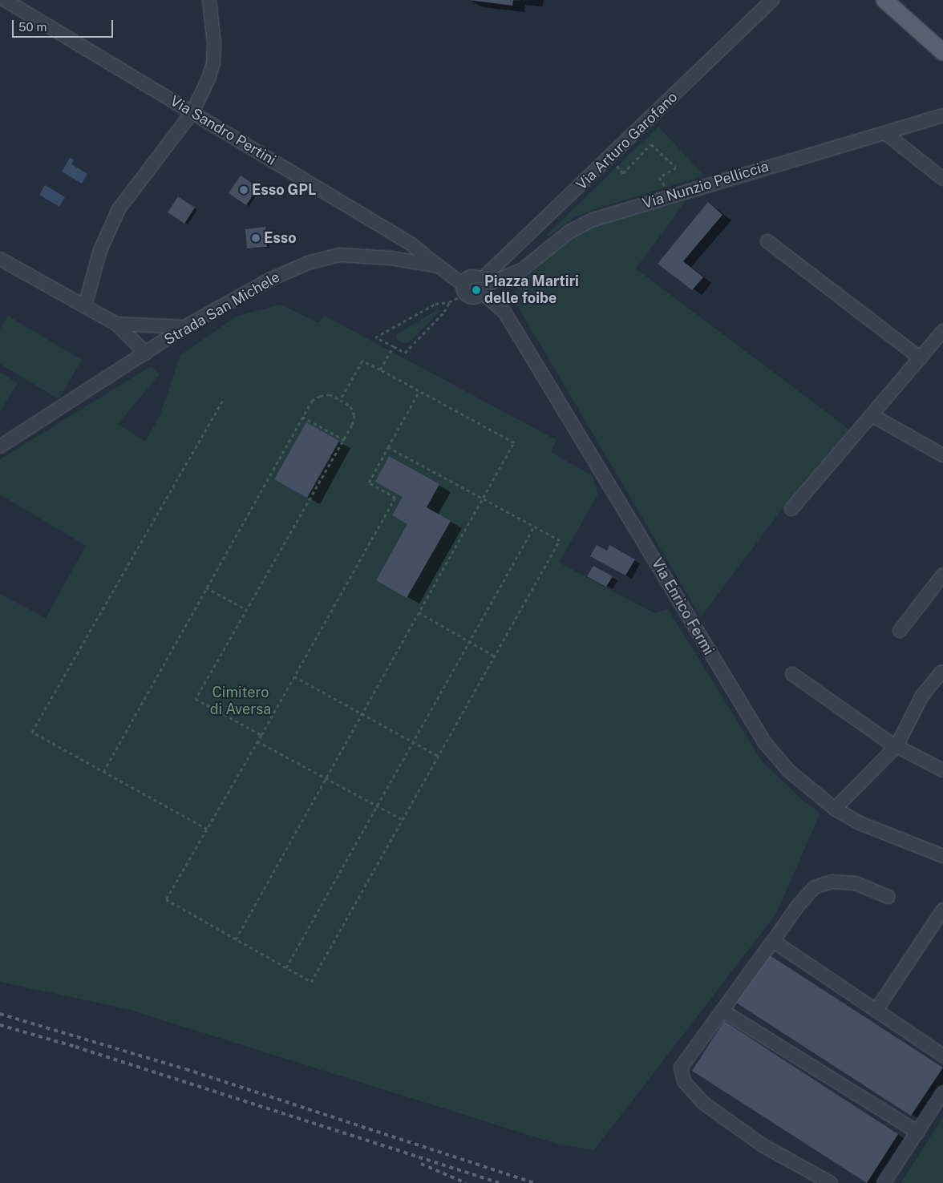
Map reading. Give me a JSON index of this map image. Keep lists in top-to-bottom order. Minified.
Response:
{"streets":{"street":["Via Sandro Pertini","Via Arturo Garofano","Via Nunzio Pelliccia","Strada San Michele","Via Enrico Fermi"]},"crossings":[["Via Sandro Pertini","Strada San Michele"],["Via Arturo Garofano","Via Nunzio Pelliccia"],["Via Arturo Garofano","Via Enrico Fermi"],["Via Nunzio Pelliccia","Via Enrico Fermi"]],"parks":["Cimitero di Aversa"],"places":["Esso GPL","Esso","Piazza Martiri delle foibe"],"scale_bar":"50 m"}
